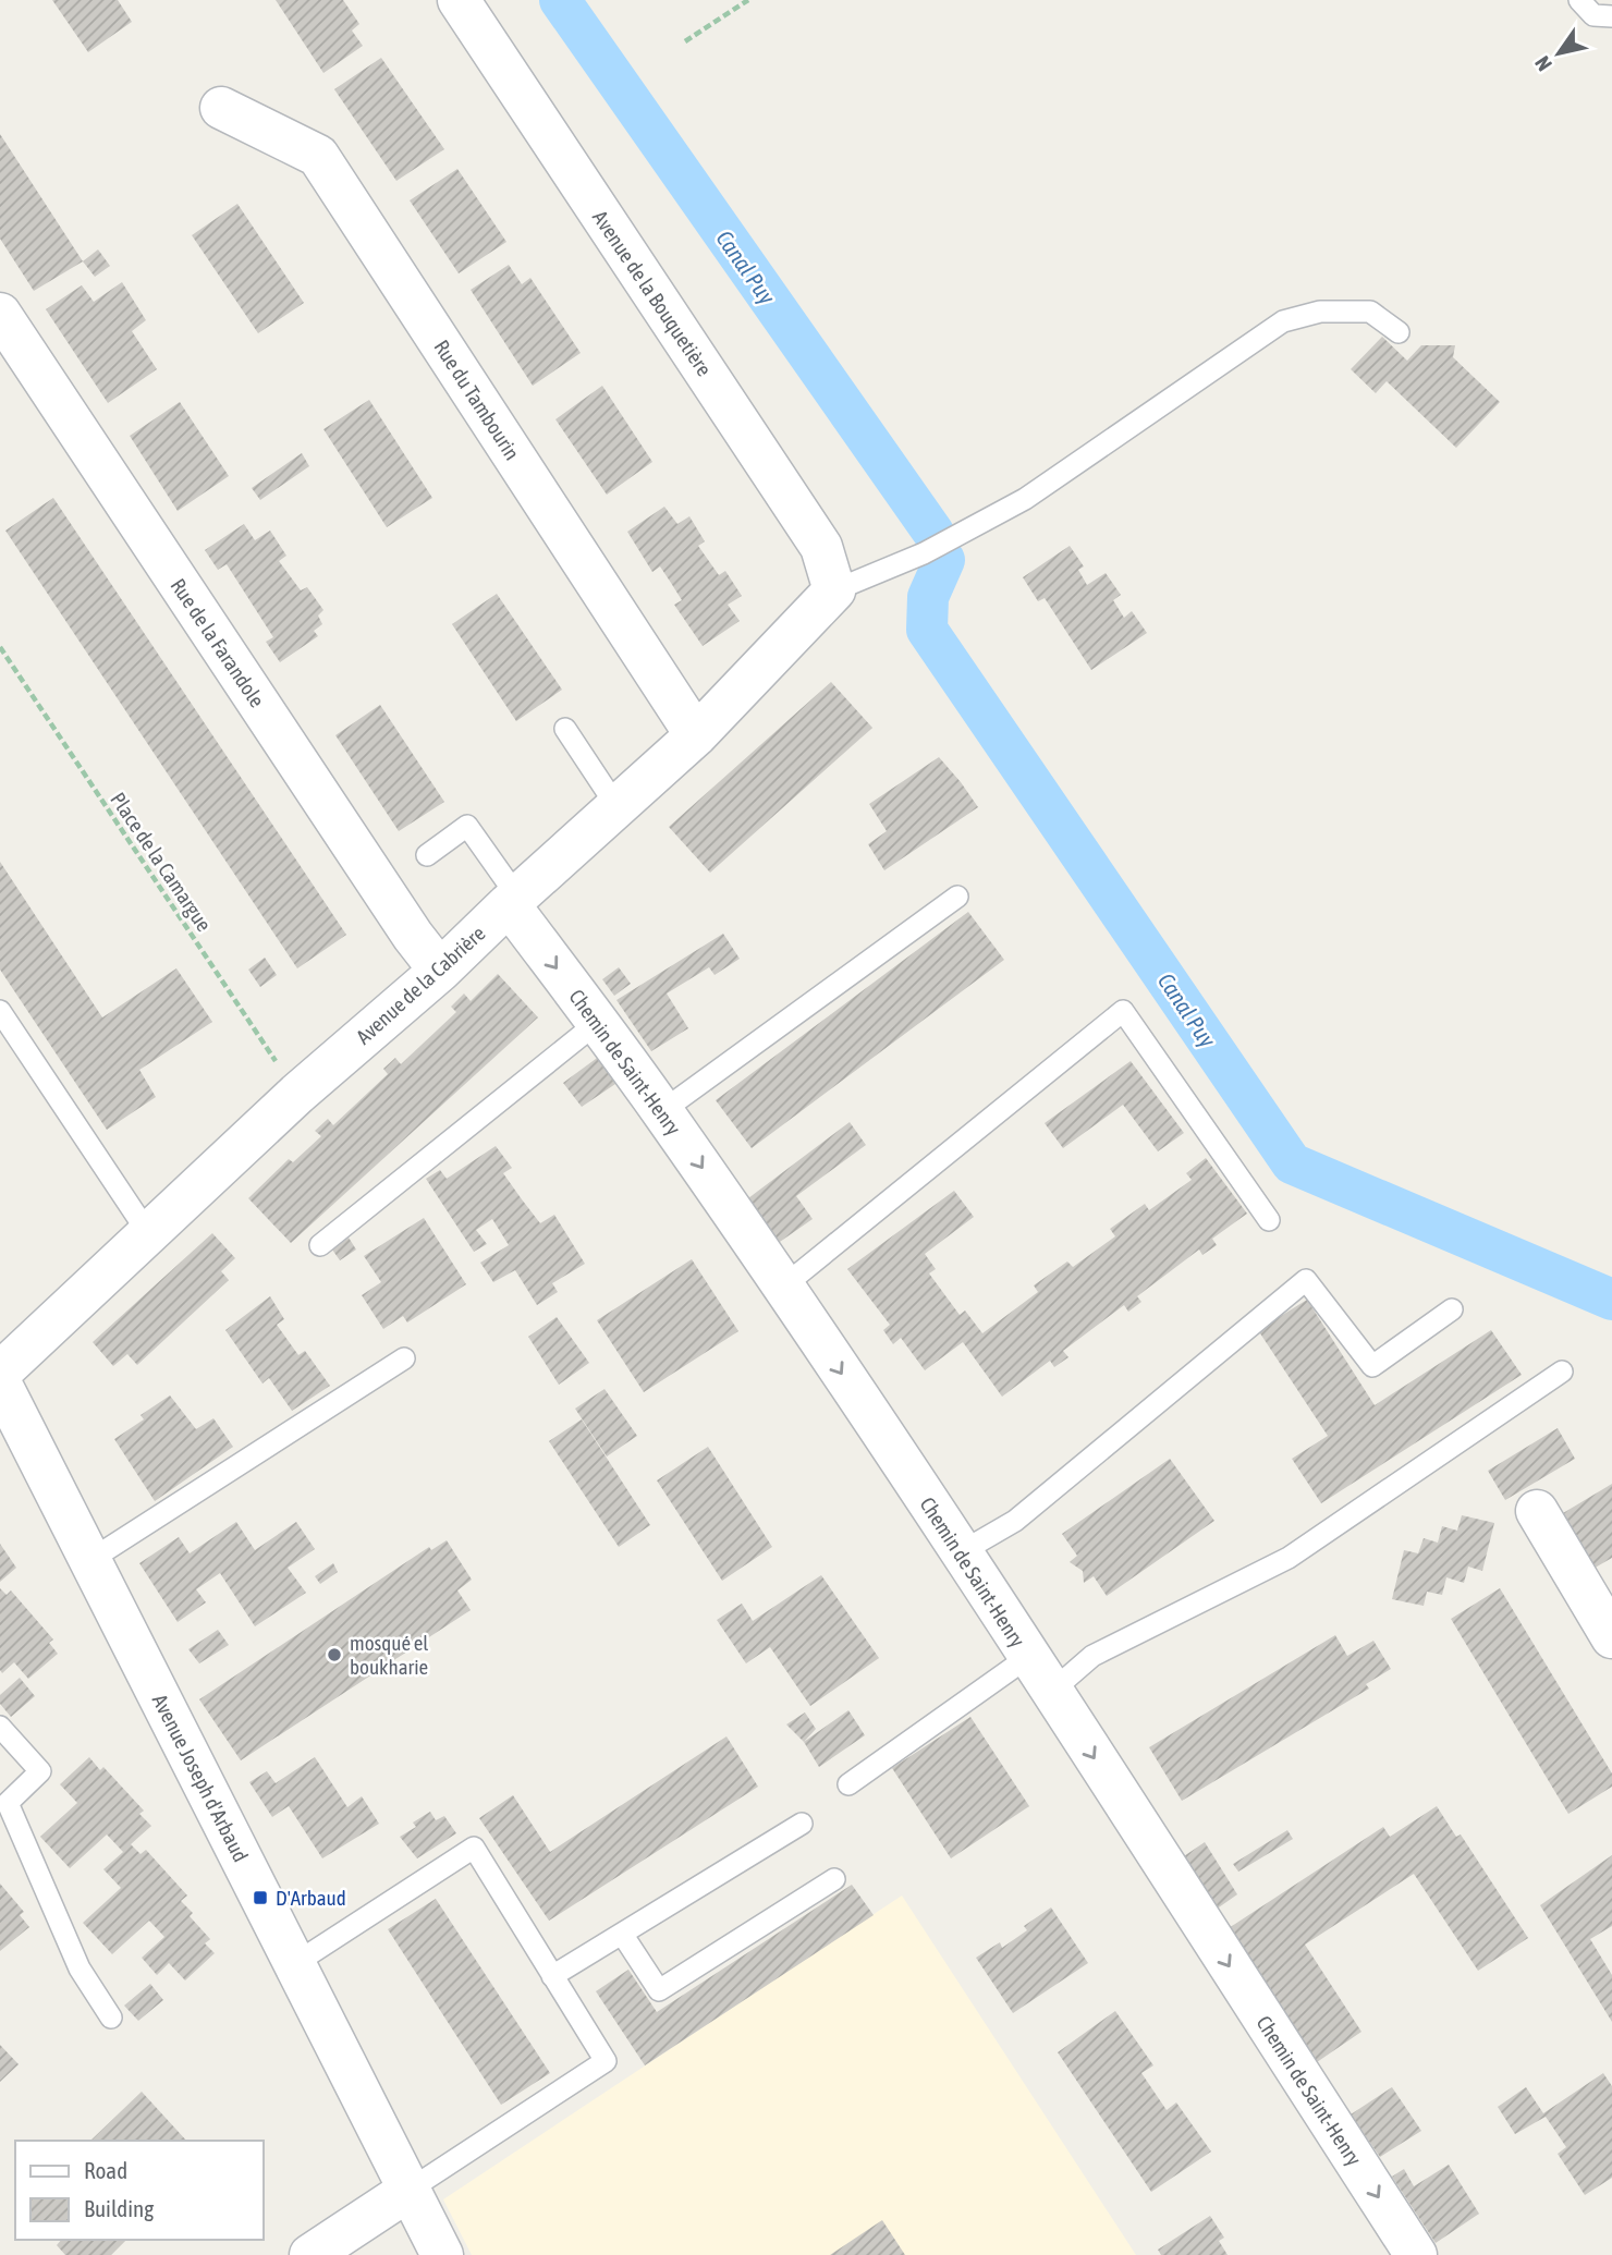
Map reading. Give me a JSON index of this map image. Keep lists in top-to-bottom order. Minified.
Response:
{"streets":{"street":["Avenue de la Bouquetière","Rue du Tambourin","Rue de la Farandole","Avenue de la Cabrière","Chemin de Saint-Henry","Avenue Joseph d'Arbaud"],"path":["Place de la Camargue"]},"crossings":[["Avenue de la Bouquetière","Avenue de la Cabrière"],["Rue du Tambourin","Avenue de la Cabrière"],["Rue de la Farandole","Avenue de la Cabrière"],["Place de la Camargue","Avenue de la Cabrière"],["Avenue de la Cabrière","Chemin de Saint-Henry"]],"one_way":["Chemin de Saint-Henry"],"water":["Canal Puy"],"places":{"other":["mosqué el boukharie"],"transit":["D'Arbaud"]},"legend":["Road","Building"],"north":"bottom left"}
